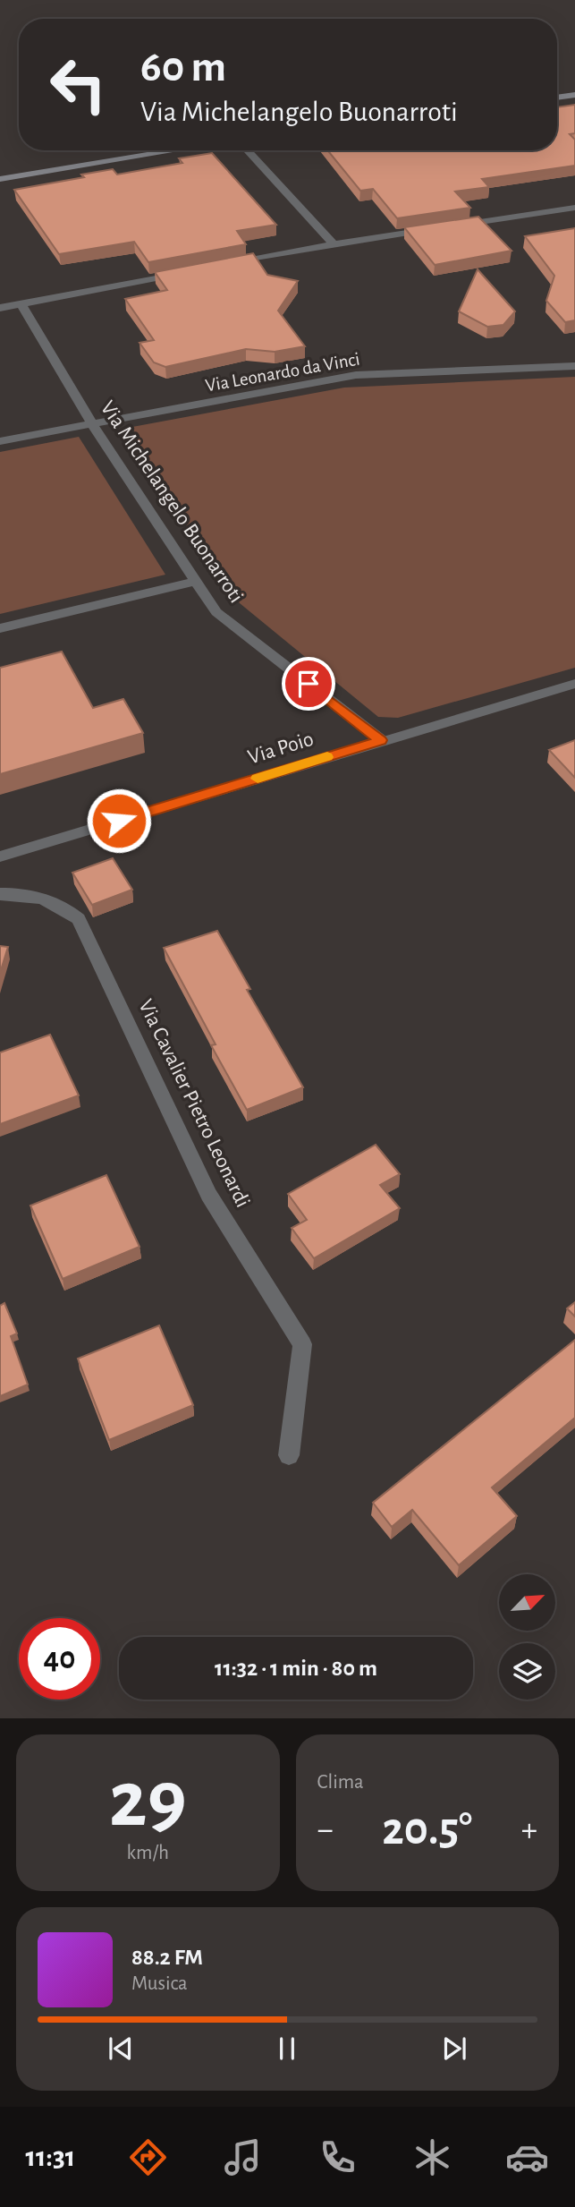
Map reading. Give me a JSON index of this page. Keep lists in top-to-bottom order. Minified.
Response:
{"streets":{"street":["Via Leonardo da Vinci","Via Michelangelo Buonarroti","Via Poio","Via Cavalier Pietro Leonardi"]},"crossings":[["Via Leonardo da Vinci","Via Michelangelo Buonarroti"],["Via Michelangelo Buonarroti","Via Poio"]],"north":"top right","page":{"turn":["60 m","Via Michelangelo Buonarroti"],"limit":"40","trip":"11:32 · 1 min · 80 m","tile":[["29","km/h"],"Clima"],"heat":["−","20.5°","+"],"song":["88.2 FM","Musica"],"tabs":"11:31"}}
